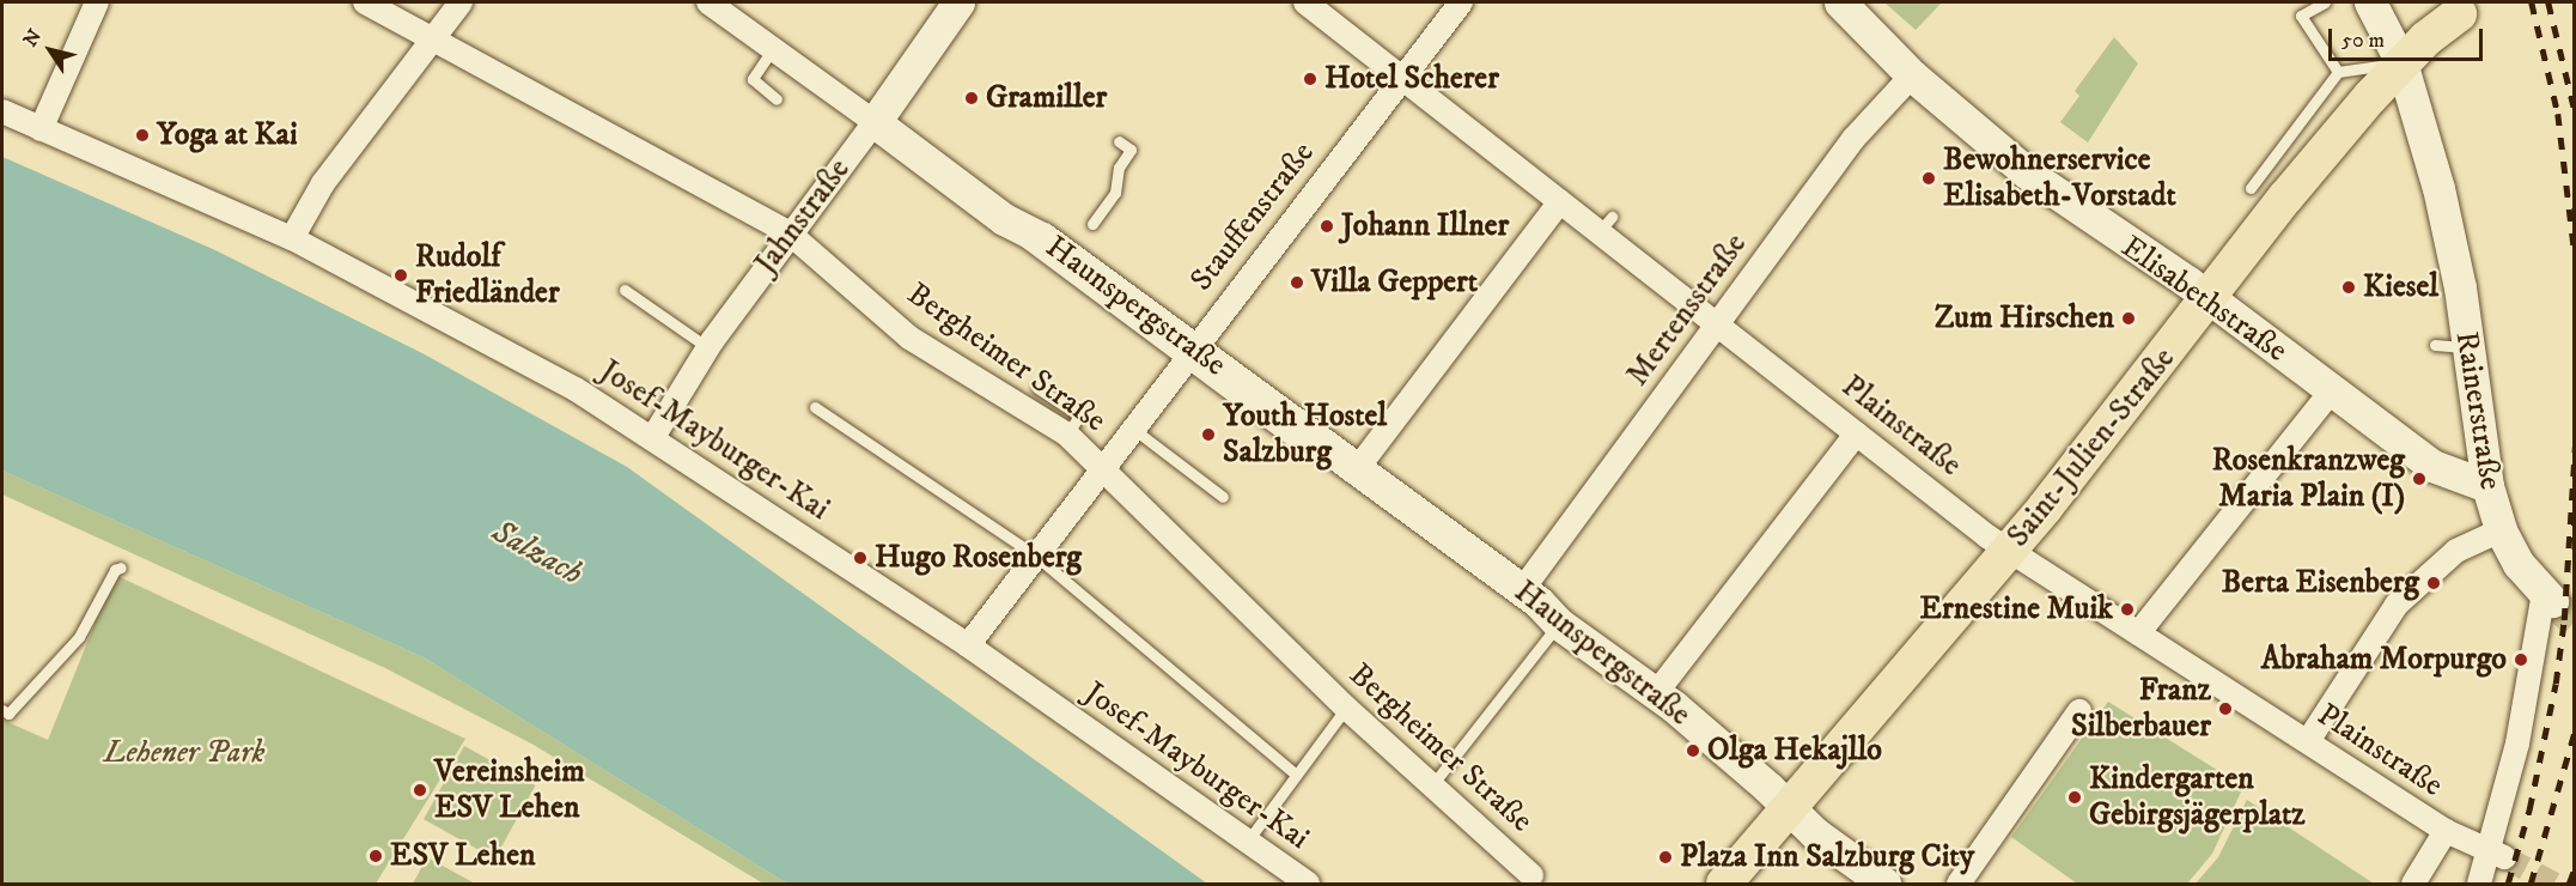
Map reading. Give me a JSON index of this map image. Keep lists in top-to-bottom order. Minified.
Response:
{"streets":{"main road":["Saint-Julien-Straße"],"street":["Jahnstraße","Stauffenstraße","Elisabethstraße","Haunspergstraße","Mertensstraße","Bergheimer Straße","Rainerstraße","Plainstraße","Josef-Mayburger-Kai"]},"crossings":[["Jahnstraße","Haunspergstraße"],["Jahnstraße","Bergheimer Straße"],["Jahnstraße","Josef-Mayburger-Kai"],["Stauffenstraße","Haunspergstraße"],["Stauffenstraße","Bergheimer Straße"],["Stauffenstraße","Plainstraße"],["Stauffenstraße","Josef-Mayburger-Kai"],["Elisabethstraße","Mertensstraße"],["Elisabethstraße","Rainerstraße"],["Elisabethstraße","Saint-Julien-Straße"],["Haunspergstraße","Mertensstraße"],["Haunspergstraße","Saint-Julien-Straße"],["Mertensstraße","Plainstraße"],["Rainerstraße","Saint-Julien-Straße"],["Plainstraße","Saint-Julien-Straße"]],"water":["Salzach"],"parks":["Lehener Park"],"places":["Hotel Scherer","Gramiller","Yoga at Kai","Bewohnerservice Elisabeth-Vorstadt","Johann Illner","Rudolf Friedländer","Villa Geppert","Kiesel","Zum Hirschen","Youth Hostel Salzburg","Rosenkranzweg Maria Plain (I)","Hugo Rosenberg","Berta Eisenberg","Ernestine Muik","Abraham Morpurgo","Franz Silberbauer","Olga Hekajllo","Vereinsheim ESV Lehen","Kindergarten Gebirgsjägerplatz","ESV Lehen","Plaza Inn Salzburg City"],"scale_bar":"50 m","north":"top left"}
